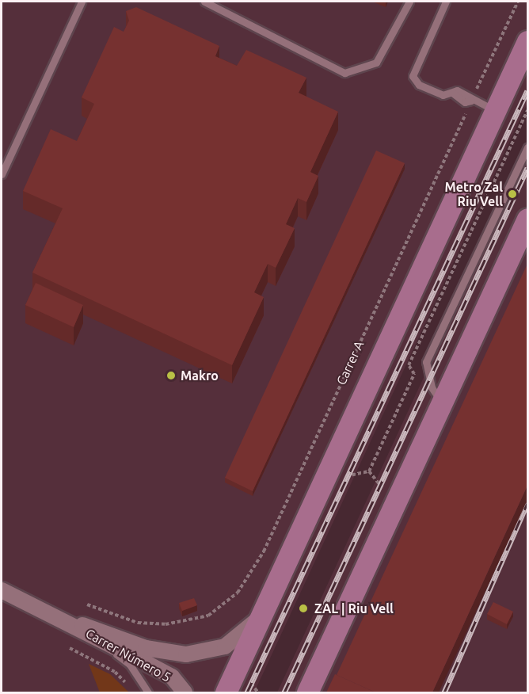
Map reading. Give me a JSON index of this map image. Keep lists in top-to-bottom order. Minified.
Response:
{"streets":{"main road":["Carrer A"],"street":["Carrer Número 5"]},"crossings":[["Carrer A","Carrer Número 5"]],"places":["Metro Zal Riu Vell","Makro","ZAL | Riu Vell"]}
